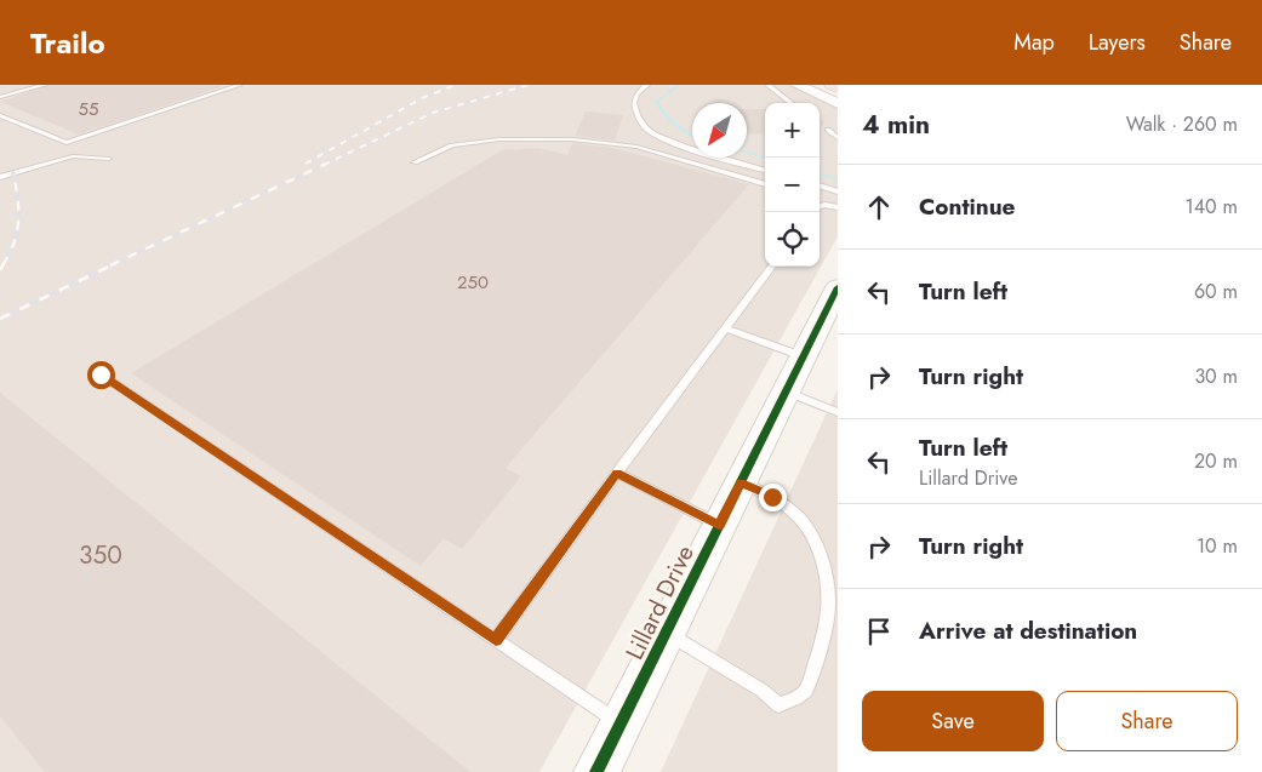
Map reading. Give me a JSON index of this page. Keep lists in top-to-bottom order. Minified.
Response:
{"streets":{"street":["Lillard Drive"]},"house_numbers":["55","250","350"],"north":"bottom left","page":{"header":"Trailo","nav":["Map","Layers","Share"],"heading":["4 min","Walk · 260 m"],"map_buttons":["+","−"],"list":[["Continue","140 m"],["Turn left","60 m"],["Turn right","30 m"],["Turn left","Lillard Drive","20 m"],["Turn right","10 m"],"Arrive at destination"],"buttons":["Save","Share"]}}
